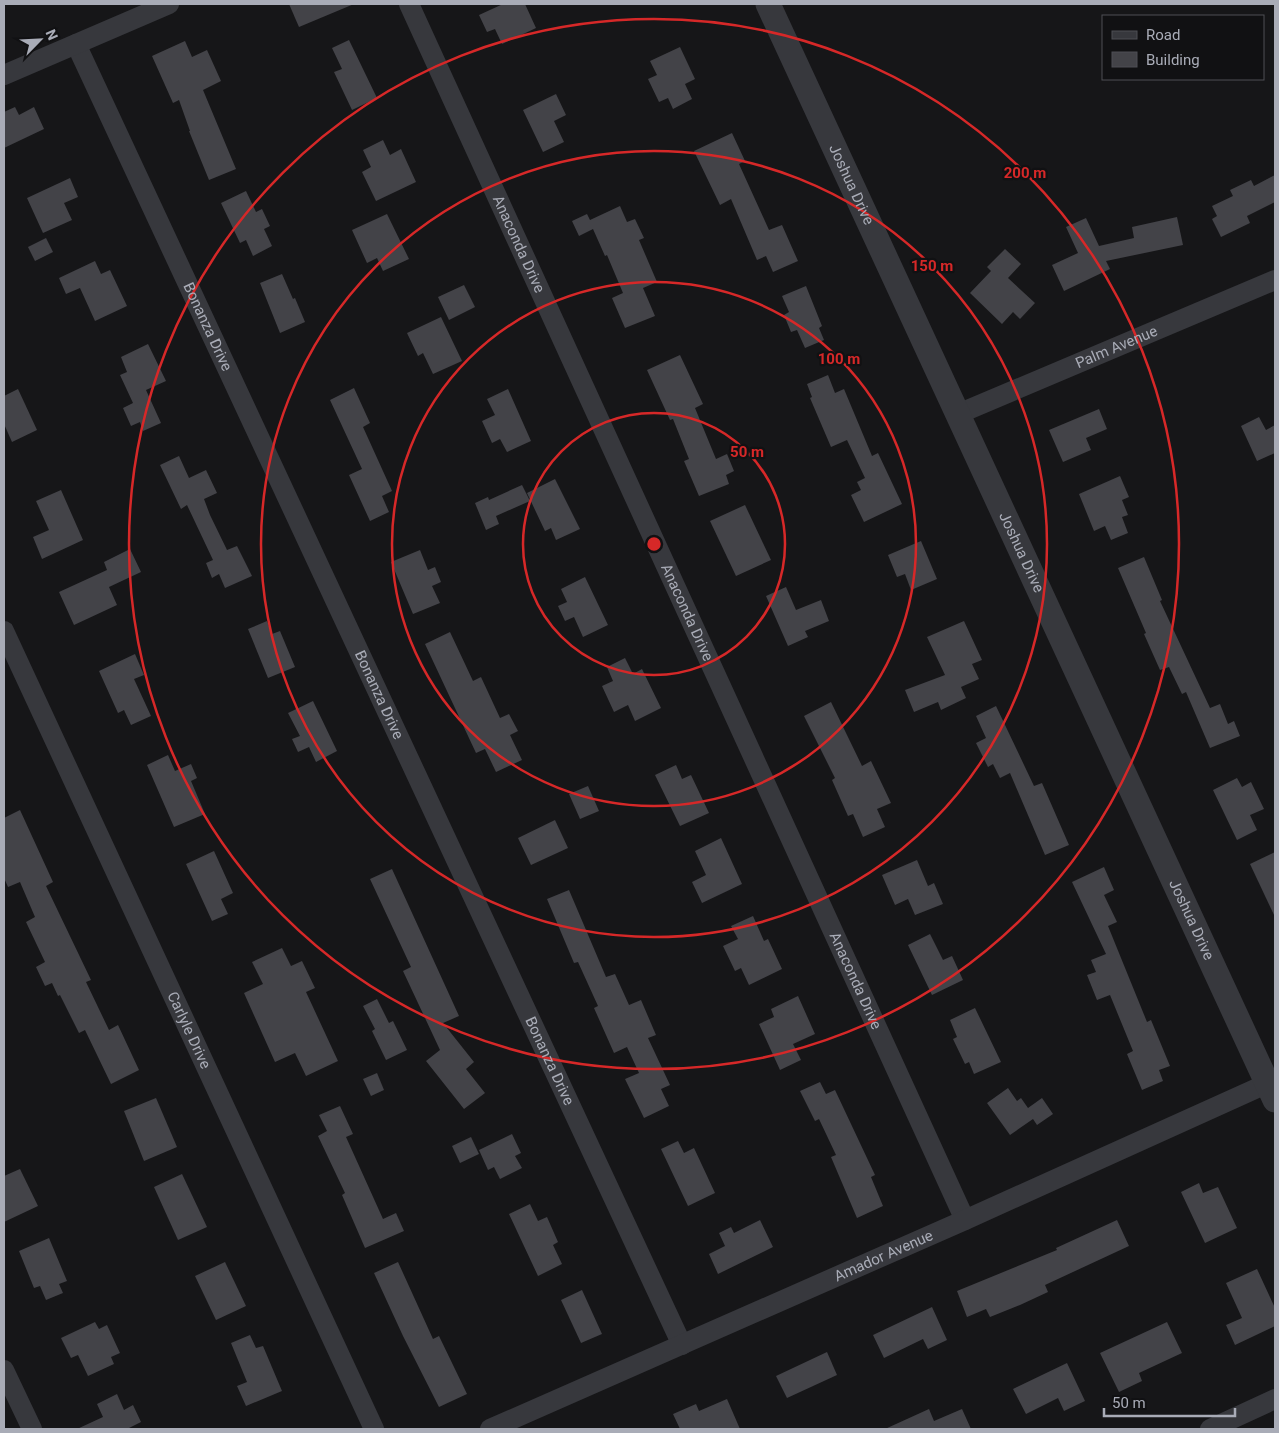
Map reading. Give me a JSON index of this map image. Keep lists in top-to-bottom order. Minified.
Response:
{"streets":{"street":["Joshua Drive","Anaconda Drive","Bonanza Drive","Palm Avenue","Carlyle Drive","Amador Avenue"]},"crossings":[["Joshua Drive","Palm Avenue"],["Joshua Drive","Amador Avenue"],["Anaconda Drive","Amador Avenue"],["Bonanza Drive","Amador Avenue"]],"legend":["Road","Building"],"scale_bar":"50 m","north":"top right","rings":["200 m","150 m","100 m","50 m"]}
